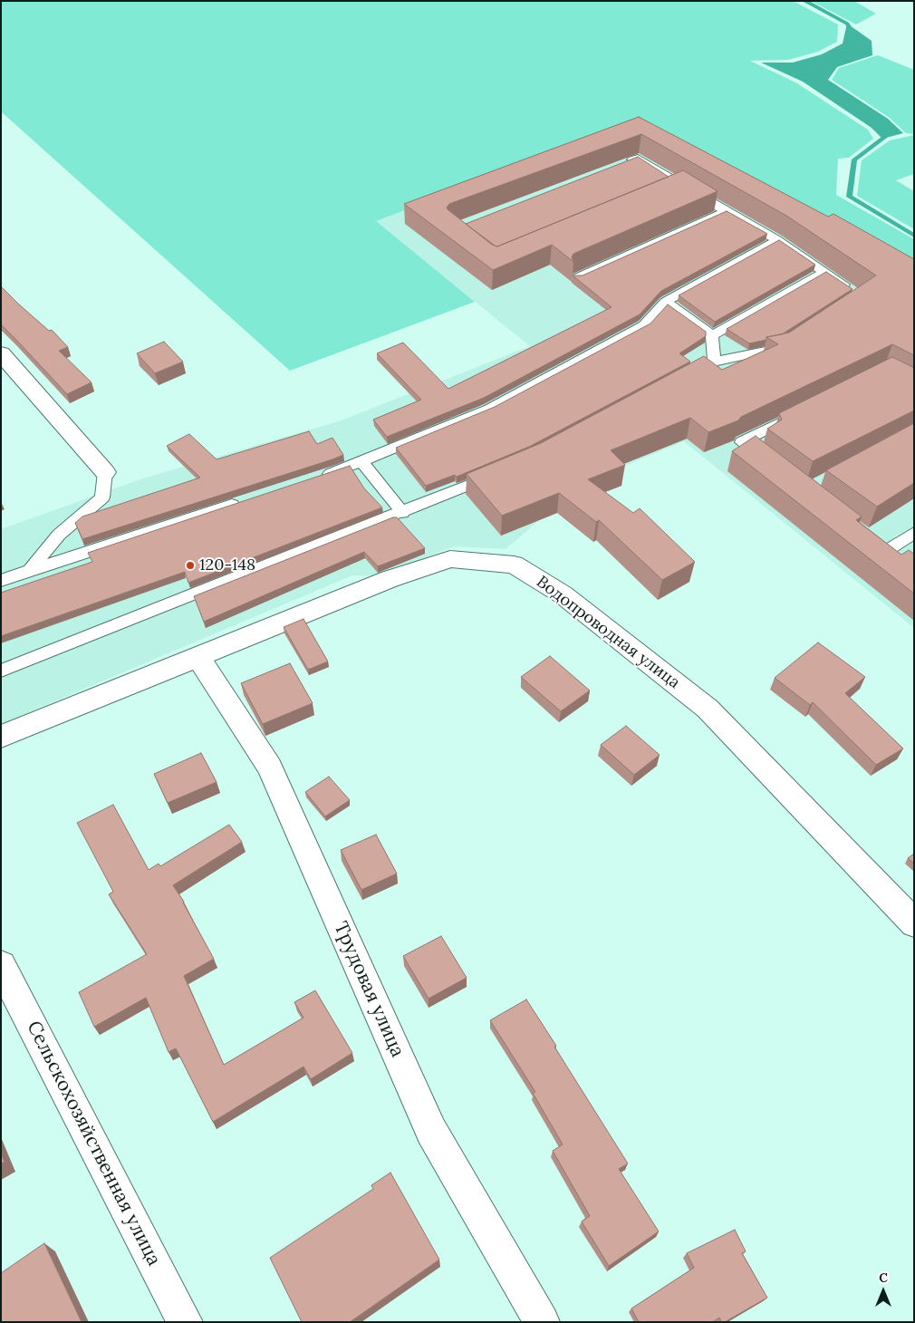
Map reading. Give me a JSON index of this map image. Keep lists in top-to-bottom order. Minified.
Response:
{"streets":{"street":["Водопроводная улица","Трудовая улица","Сельскохозяйственная улица"]},"crossings":[["Водопроводная улица","Трудовая улица"]],"places":["120-148"],"north":"top"}
